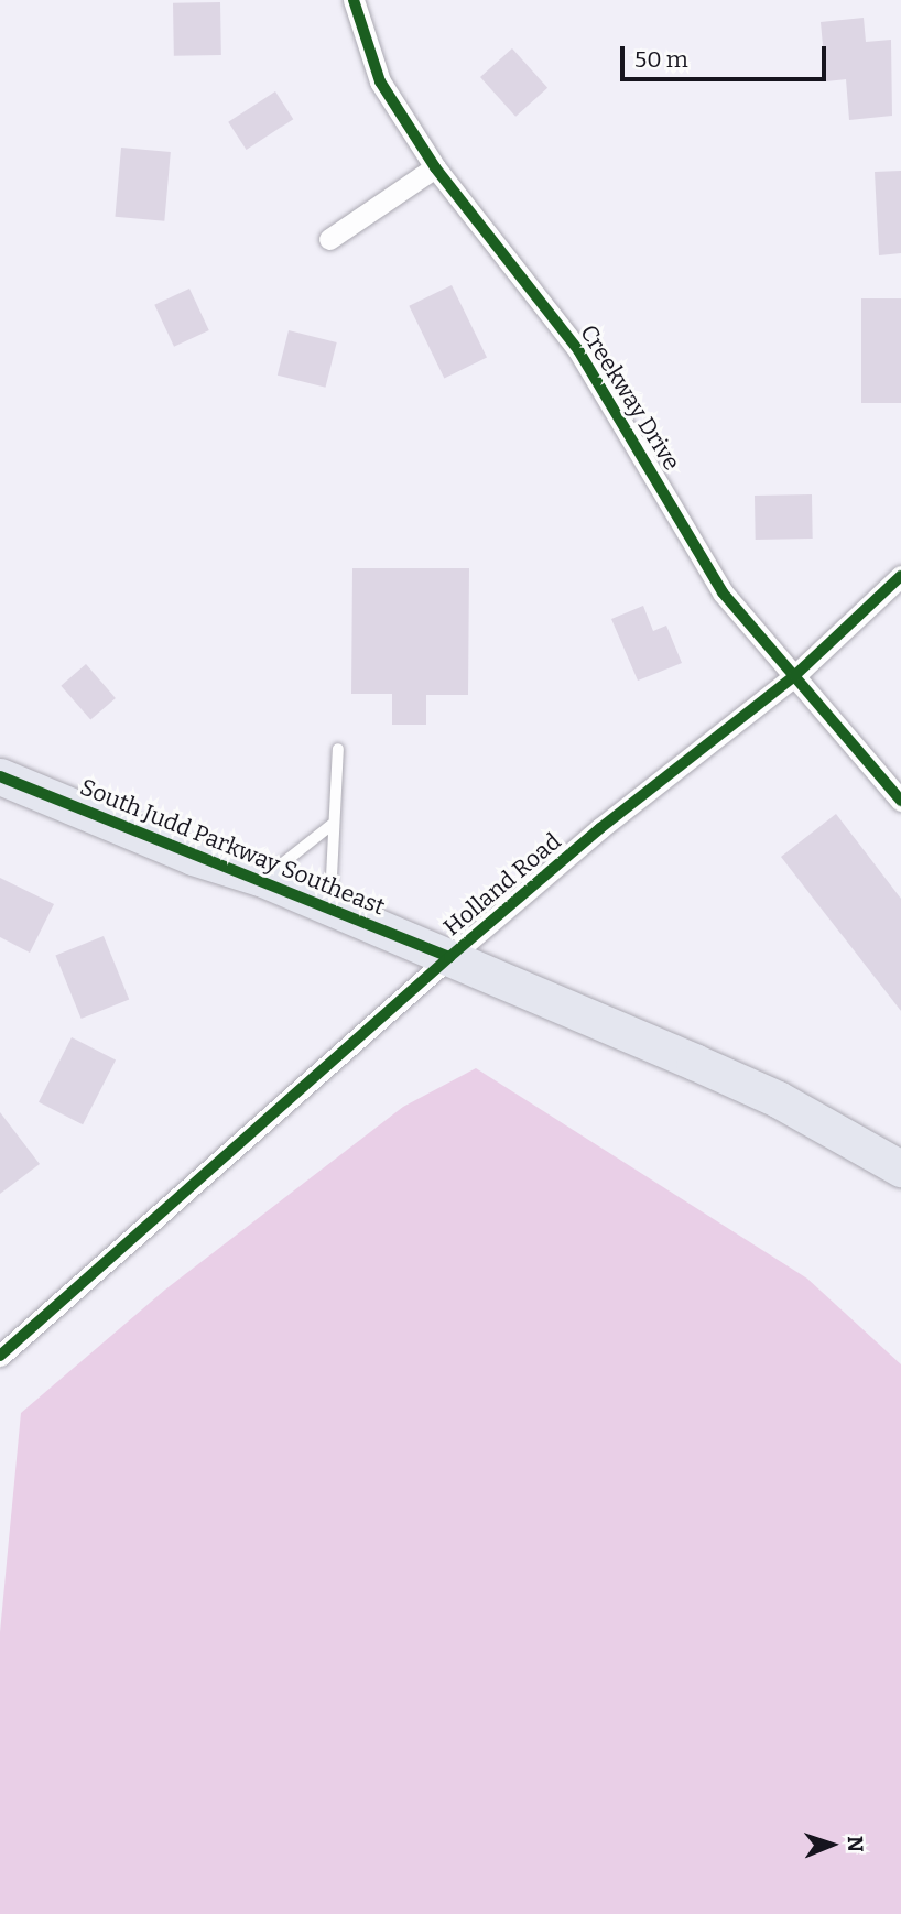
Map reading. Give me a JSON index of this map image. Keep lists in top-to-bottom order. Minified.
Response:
{"streets":{"highway":["South Judd Parkway Southeast"],"street":["Creekway Drive","Holland Road"]},"crossings":[["Creekway Drive","Holland Road"],["South Judd Parkway Southeast","Holland Road"]],"scale_bar":"50 m","north":"right"}
